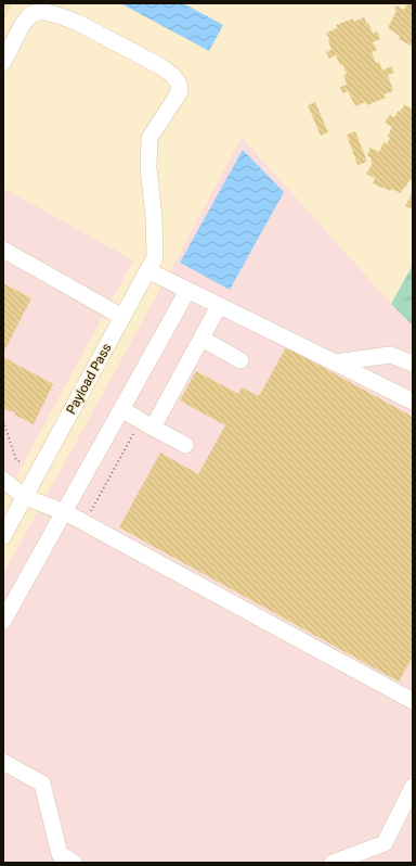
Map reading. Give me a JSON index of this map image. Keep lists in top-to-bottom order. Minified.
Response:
{"streets":{"street":["Payload Pass"]}}
